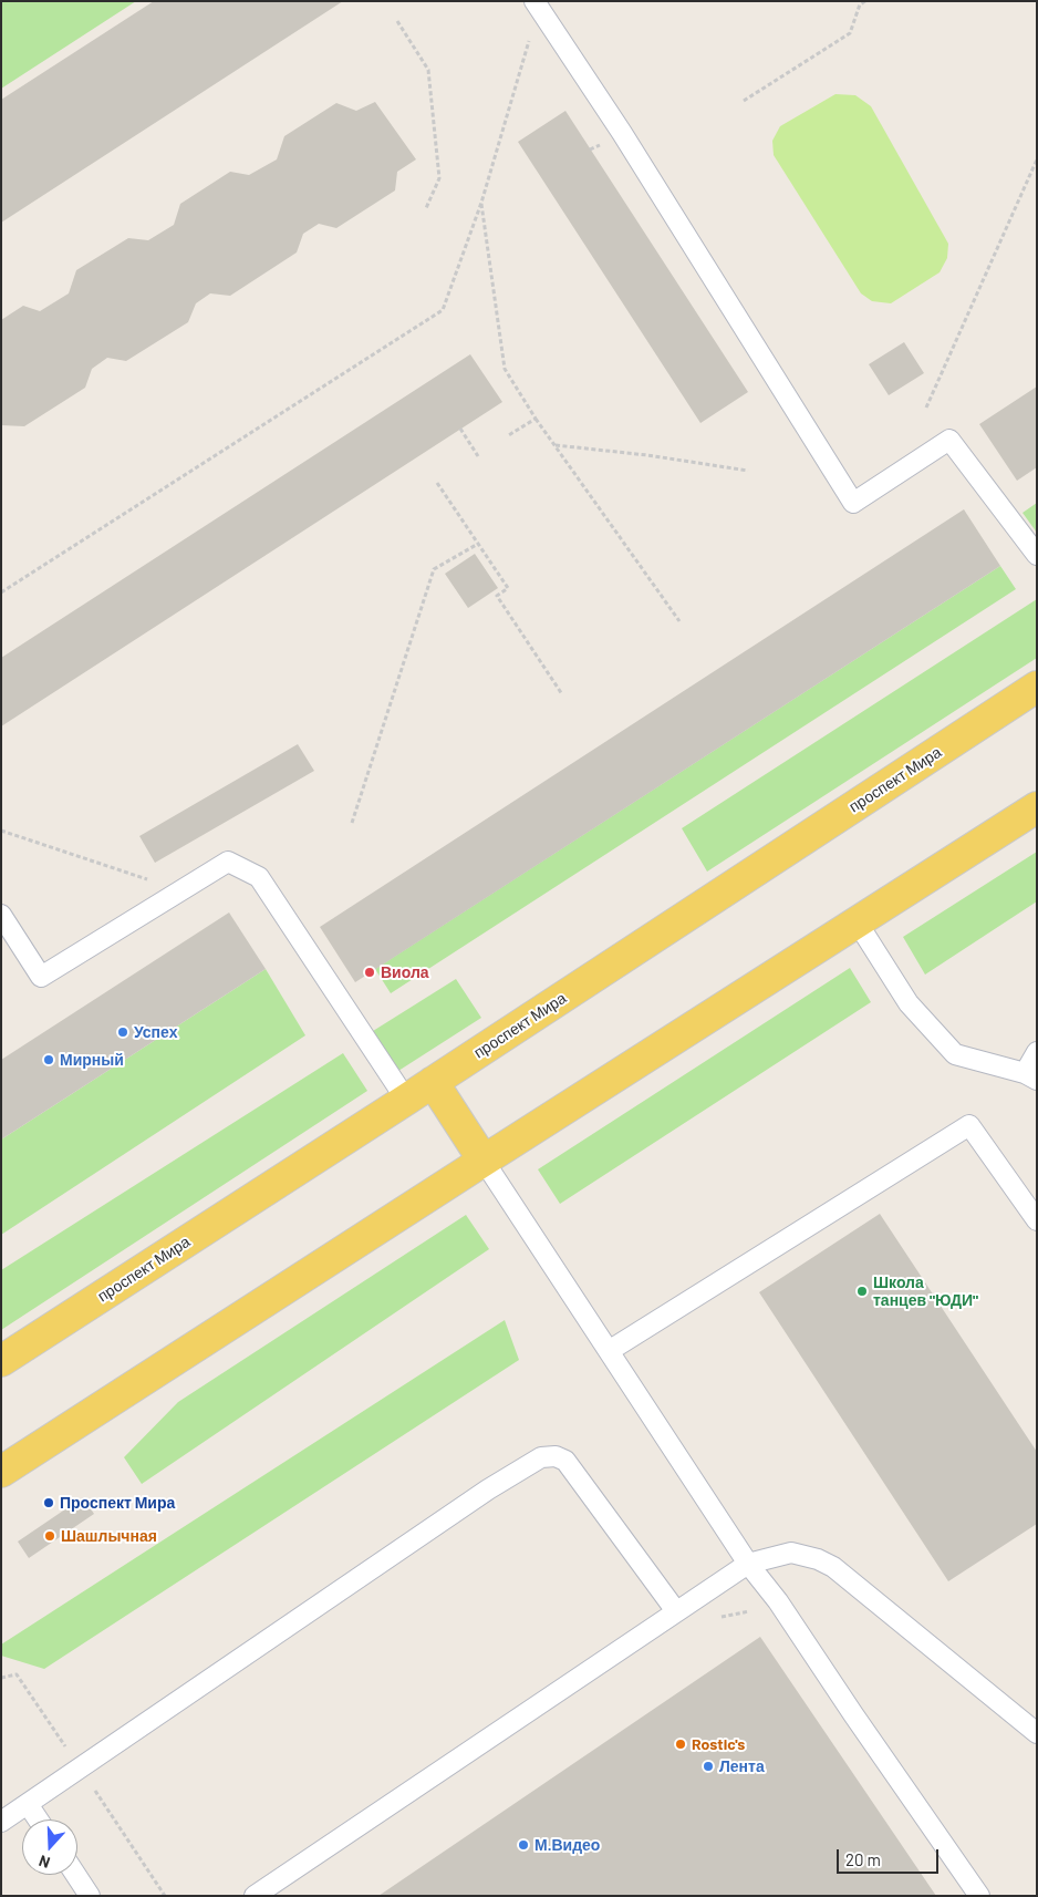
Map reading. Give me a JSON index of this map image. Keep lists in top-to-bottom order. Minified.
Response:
{"streets":{"main road":["проспект Мира"]},"places":["Виола","Успех","Мирный","Школа танцев \"ЮДИ\"","Проспект Мира","Шашлычная","Rostic's","Лента","М.Видео"],"scale_bar":"20 m","north":"bottom"}
